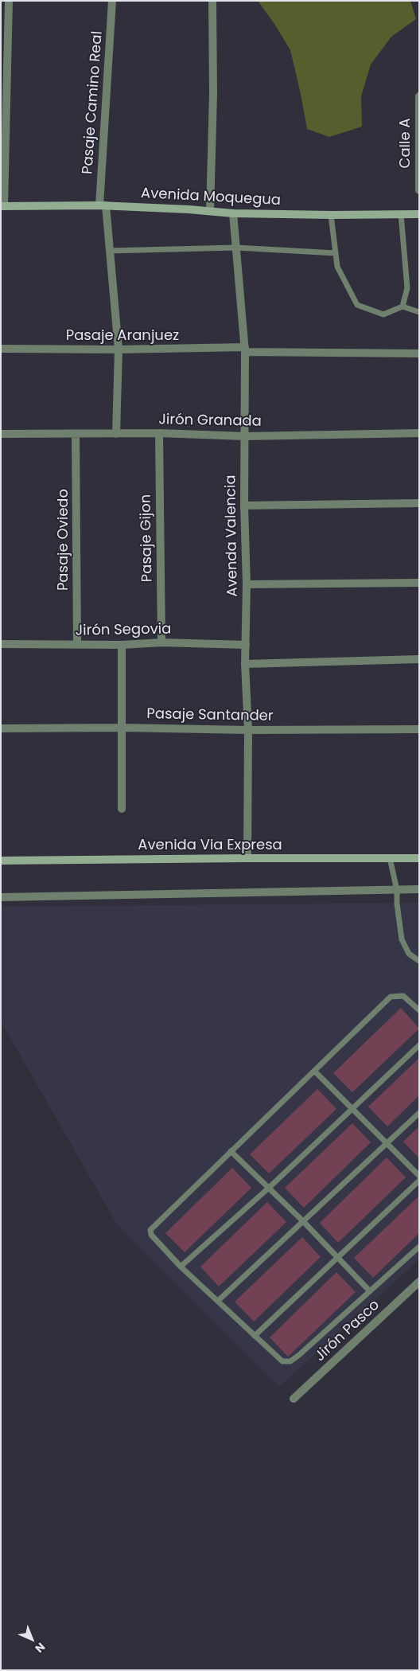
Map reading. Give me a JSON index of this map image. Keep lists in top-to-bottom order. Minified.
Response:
{"streets":{"main road":["Avenida Moquegua","Avenida Via Expresa"],"street":["Pasaje Camino Real","Calle A","Pasaje Aranjuez","Jirón Granada","Avenda Valencia","Pasaje Gijon","Pasaje Oviedo","Jirón Segovia","Pasaje Santander","Jirón Pasco"]},"crossings":[["Pasaje Camino Real","Avenida Moquegua"],["Avenida Moquegua","Avenda Valencia"],["Pasaje Aranjuez","Avenda Valencia"],["Jirón Granada","Avenda Valencia"],["Jirón Granada","Pasaje Gijon"],["Jirón Granada","Pasaje Oviedo"],["Avenda Valencia","Jirón Segovia"],["Avenda Valencia","Pasaje Santander"],["Avenda Valencia","Avenida Via Expresa"],["Pasaje Gijon","Jirón Segovia"],["Pasaje Oviedo","Jirón Segovia"]],"north":"bottom right"}
